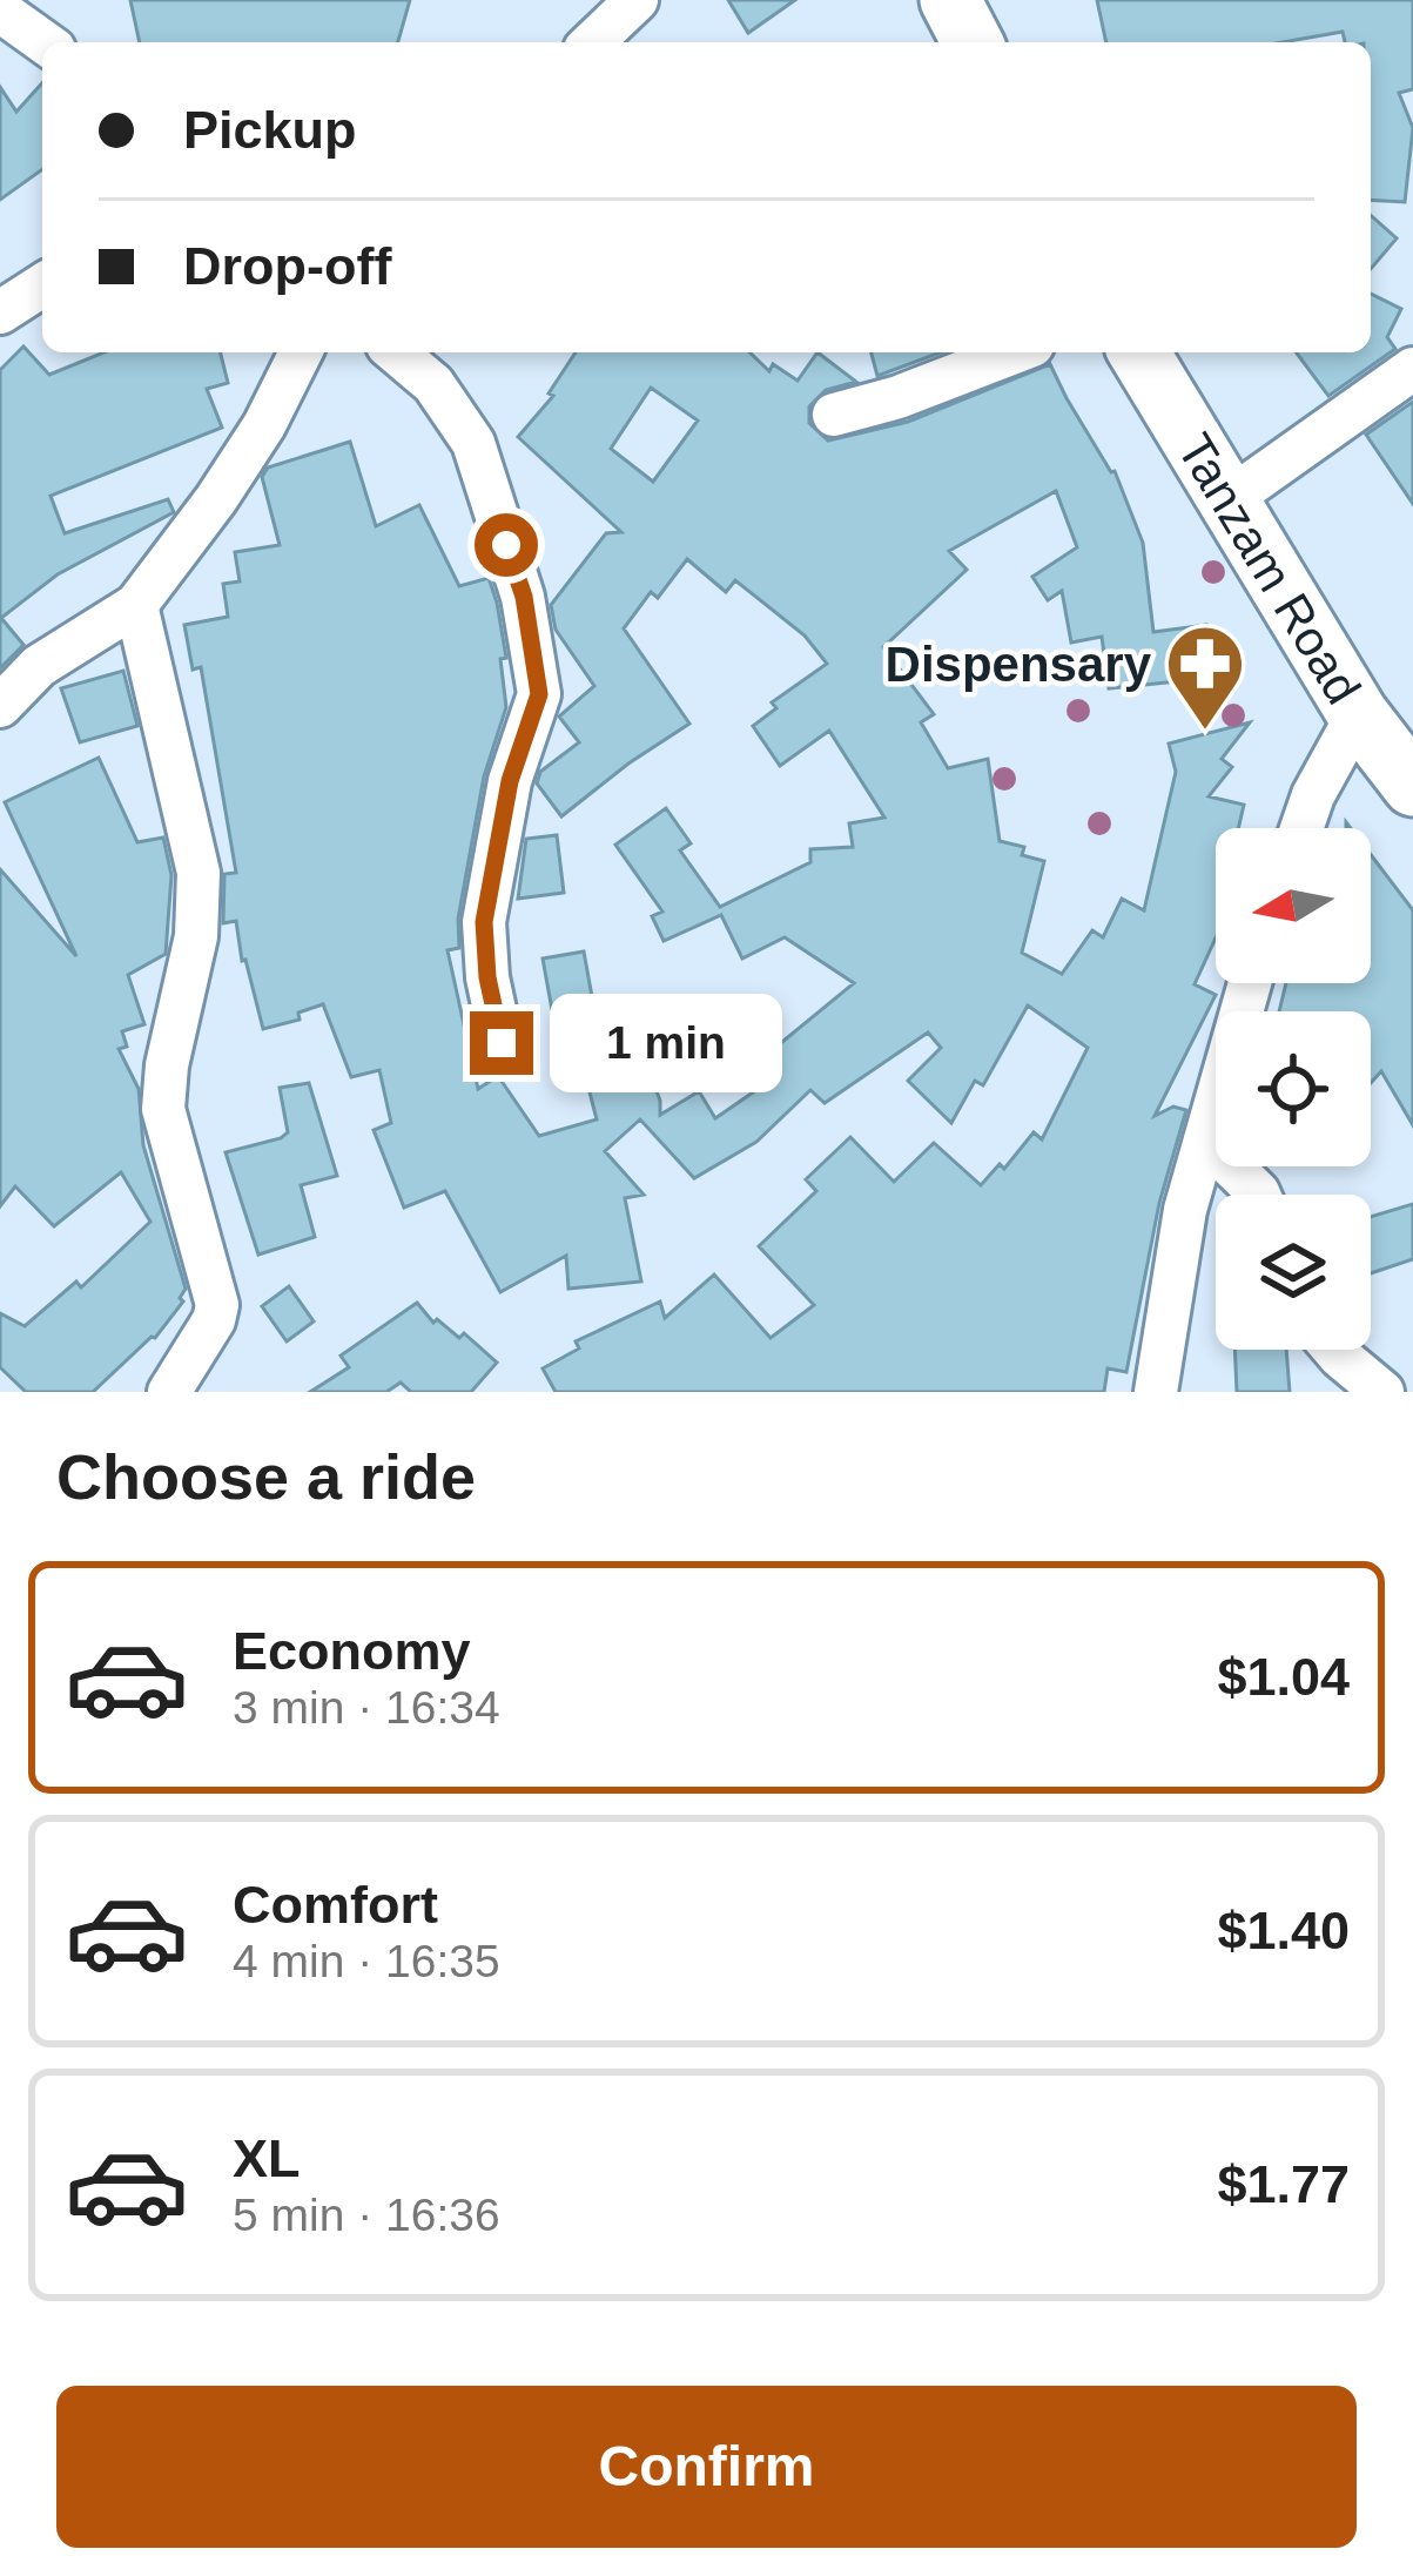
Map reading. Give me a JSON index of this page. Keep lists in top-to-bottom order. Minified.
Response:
{"streets":{"highway":["Tanzam Road"]},"places":{"pharmacy":["Dispensary"]},"north":"left","page":{"banner":["Pickup","Drop-off"],"bubble":"1 min","heading":"Choose a ride","list":[{"name":"Economy","note":"3 min · 16:34","value":"$1.04"},{"name":"Comfort","note":"4 min · 16:35","value":"$1.40"},{"name":"XL","note":"5 min · 16:36","value":"$1.77"}],"buttons":"Confirm"}}
